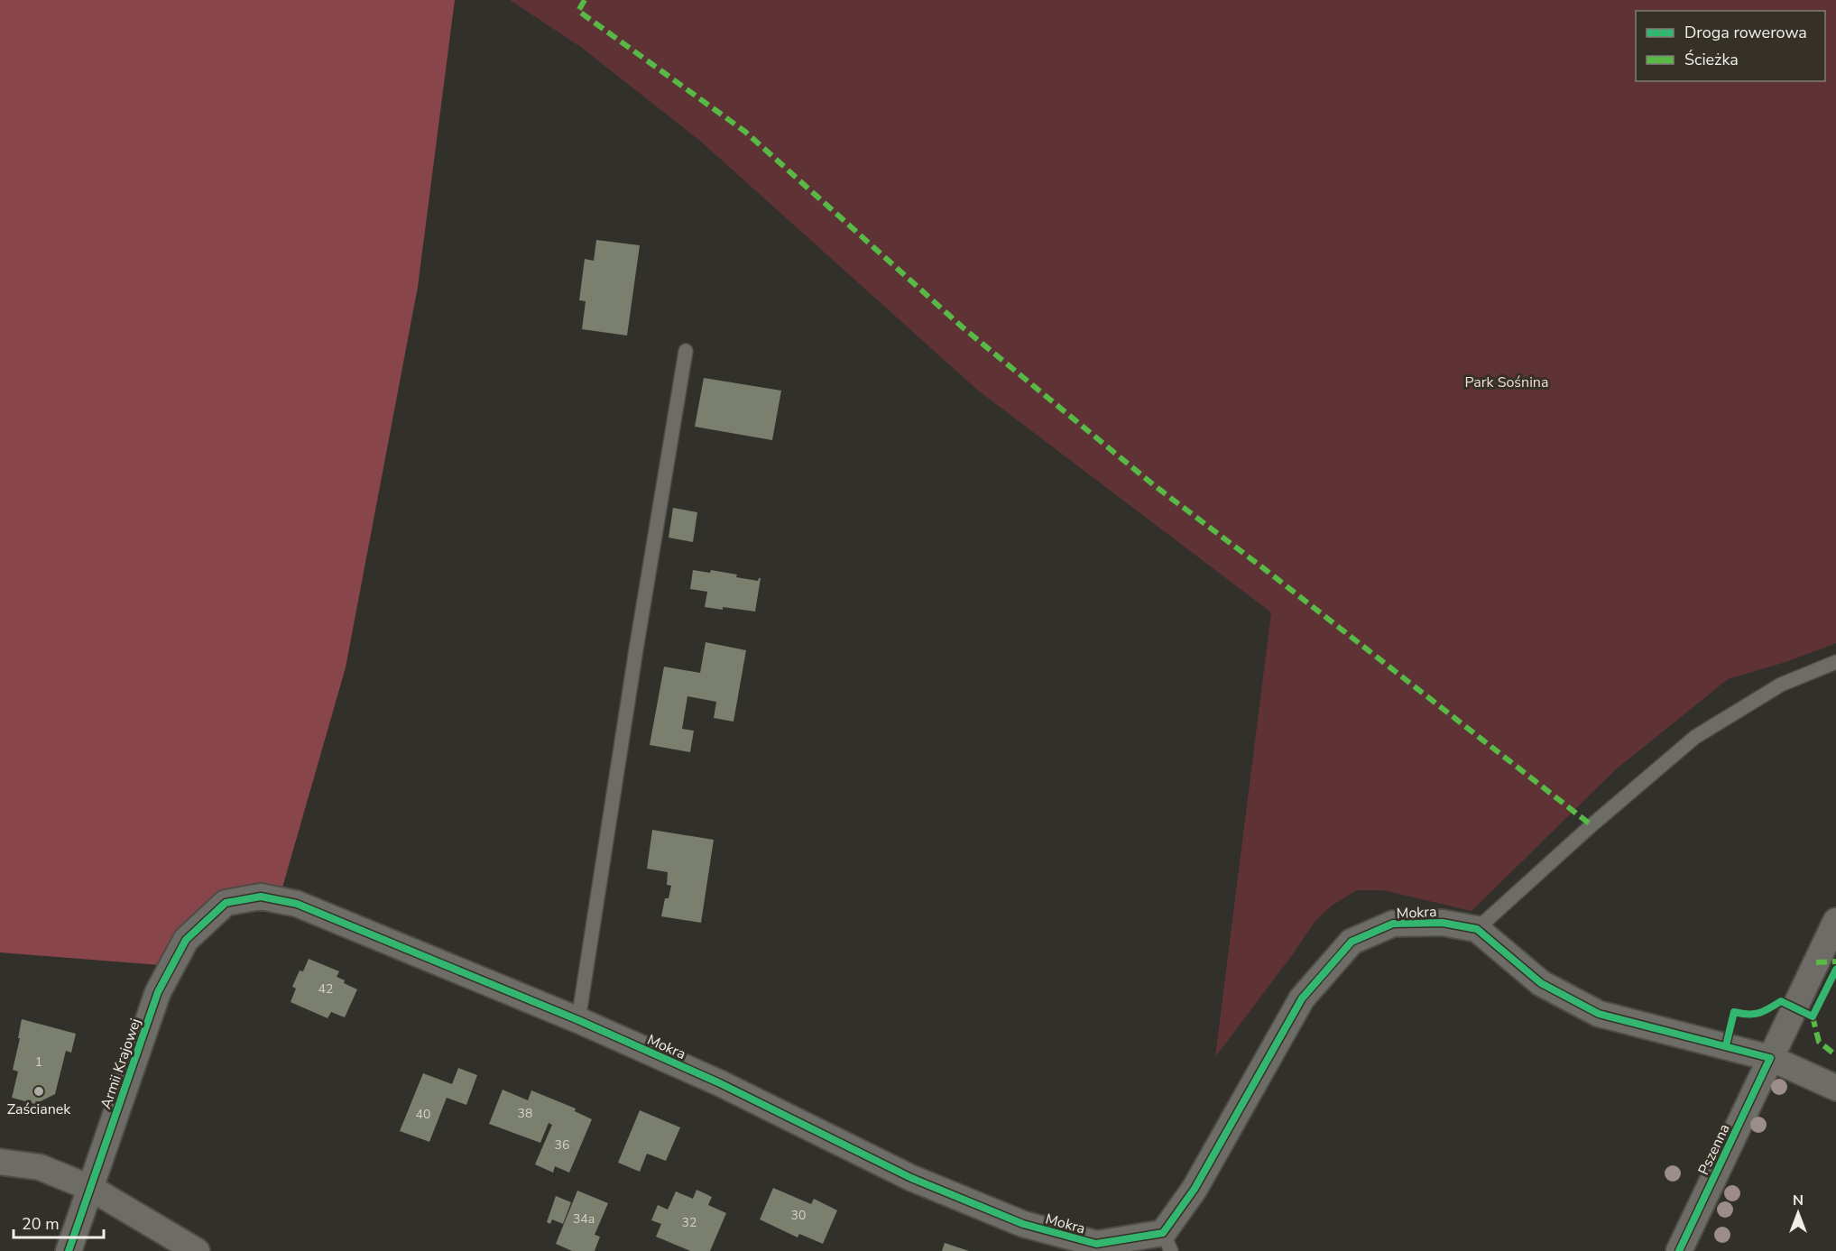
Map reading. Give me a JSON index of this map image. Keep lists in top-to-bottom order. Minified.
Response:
{"streets":{"street":["Mokra","Armii Krajowej","Pszenna"]},"crossings":[["Mokra","Armii Krajowej"],["Mokra","Pszenna"]],"parks":["Park Sośnina"],"places":["Zaścianek"],"house_numbers":["42","1","38","40","36","30","34a","32"],"legend":["Droga rowerowa","Ścieżka"],"scale_bar":"20 m","north":"top"}
